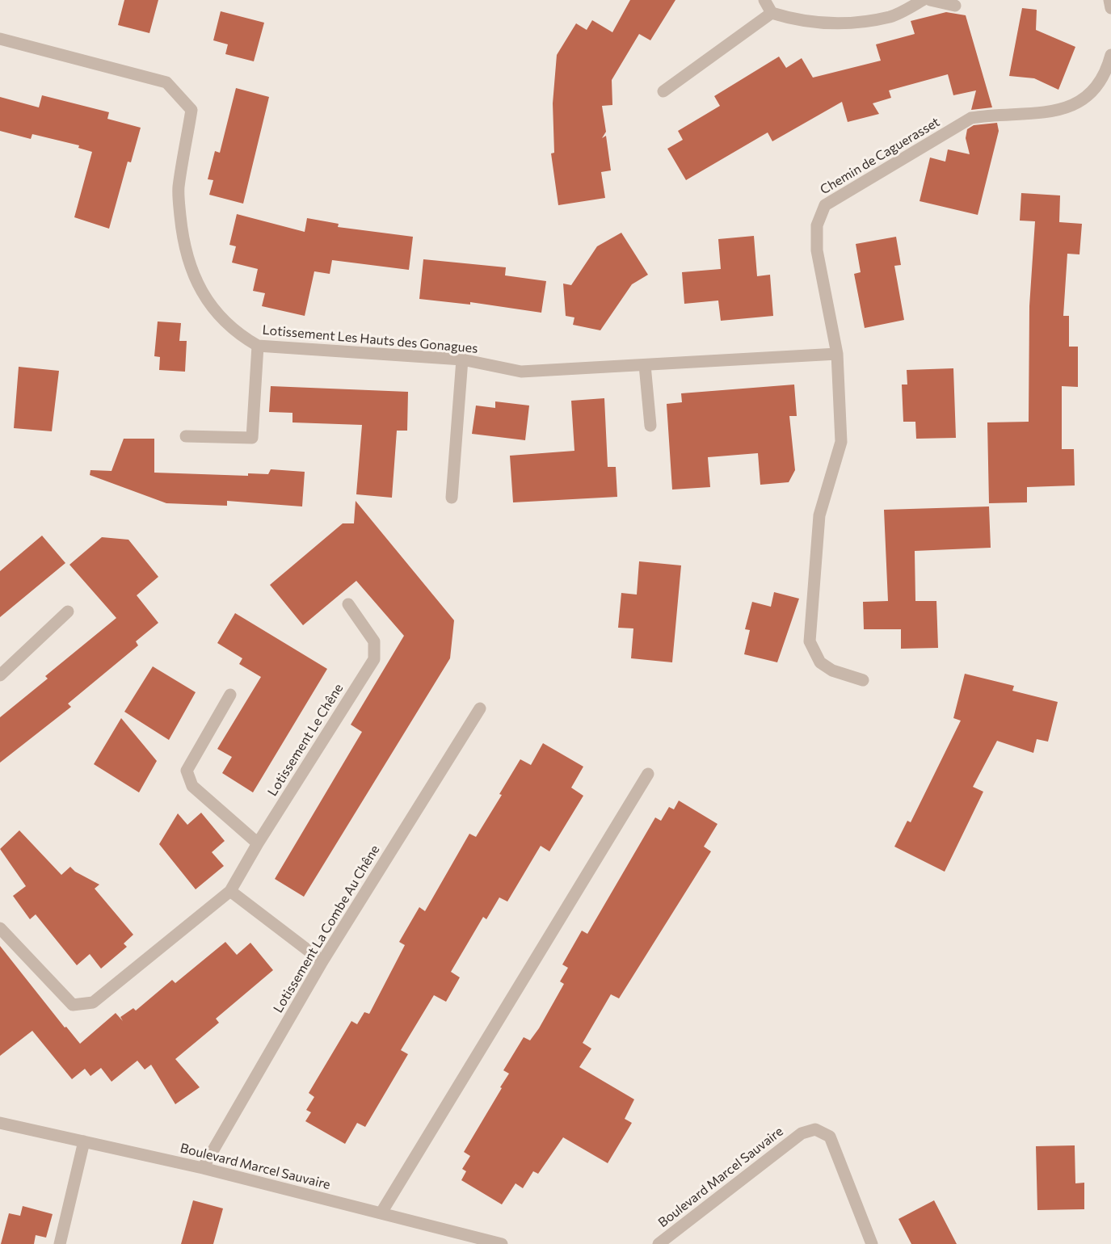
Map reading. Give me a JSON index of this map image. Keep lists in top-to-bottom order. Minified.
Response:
{"streets":{"street":["Chemin de Caguerasset","Lotissement Les Hauts des Gonagues","Lotissement Le Chêne","Lotissement La Combe Au Chêne","Boulevard Marcel Sauvaire"]},"crossings":[["Chemin de Caguerasset","Lotissement Les Hauts des Gonagues"],["Lotissement La Combe Au Chêne","Boulevard Marcel Sauvaire"]]}
